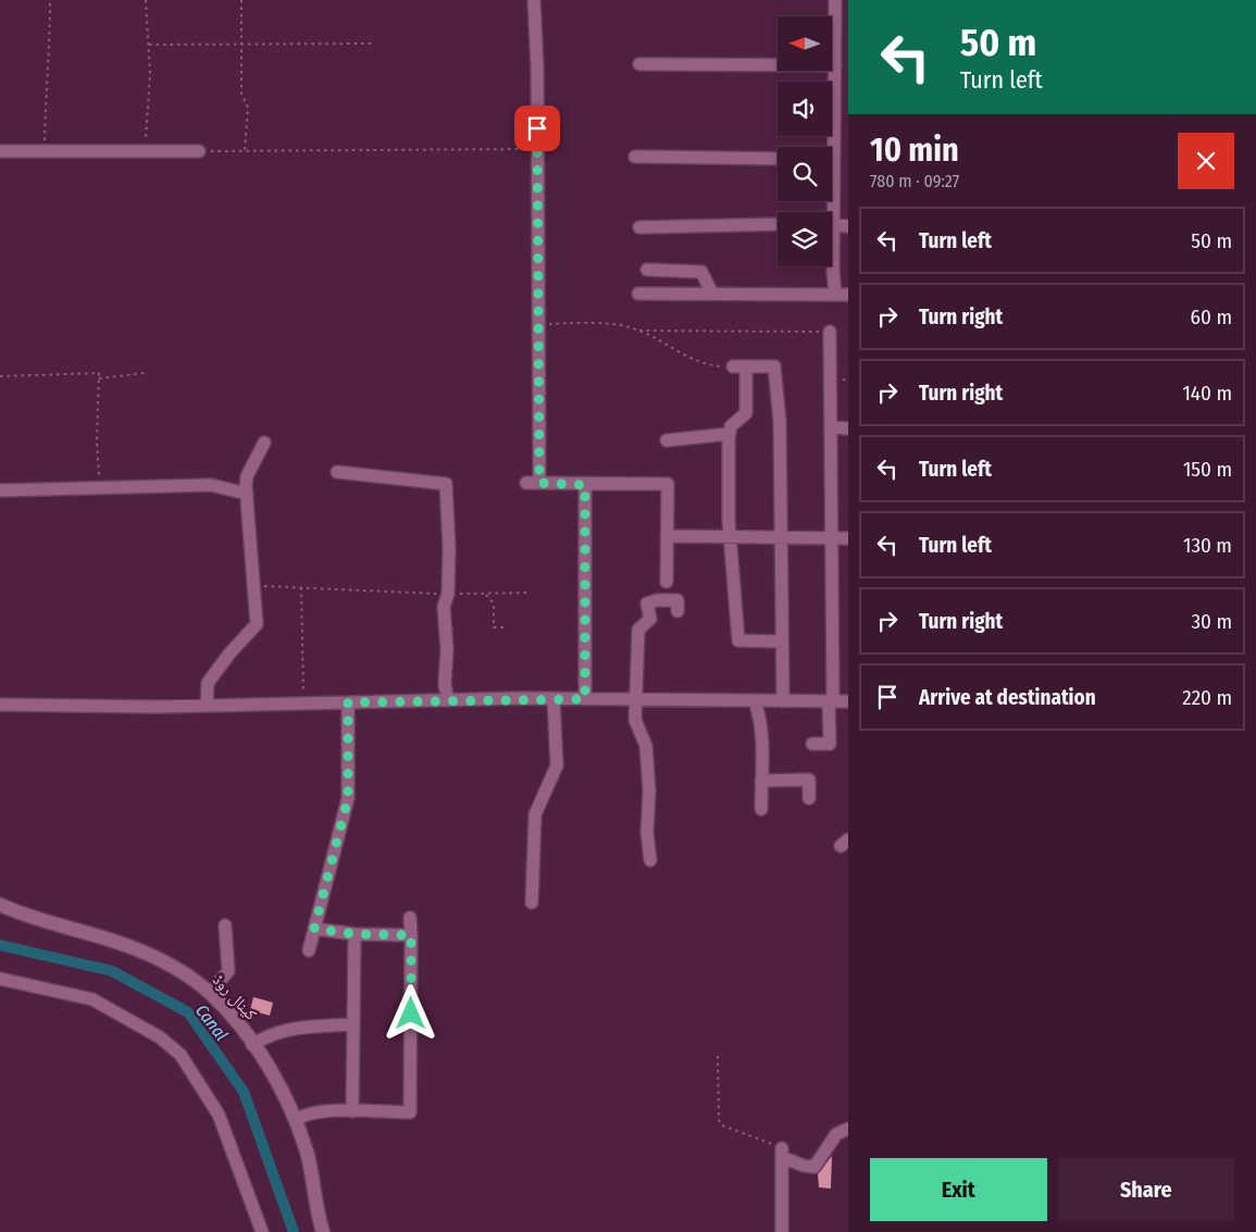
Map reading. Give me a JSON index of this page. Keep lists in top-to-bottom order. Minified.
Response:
{"streets":{"street":["کینال روڈ"]},"water":["Canal"],"north":"left","page":{"turn":["50 m","Turn left"],"heading":["10 min","780 m · 09:27"],"list":[{"name":"Turn left","value":"50 m"},{"name":"Turn right","value":"60 m"},{"name":"Turn right","value":"140 m"},{"name":"Turn left","value":"150 m"},{"name":"Turn left","value":"130 m"},{"name":"Turn right","value":"30 m"},{"name":"Arrive at destination","value":"220 m"}],"buttons":["Exit","Share"]}}
